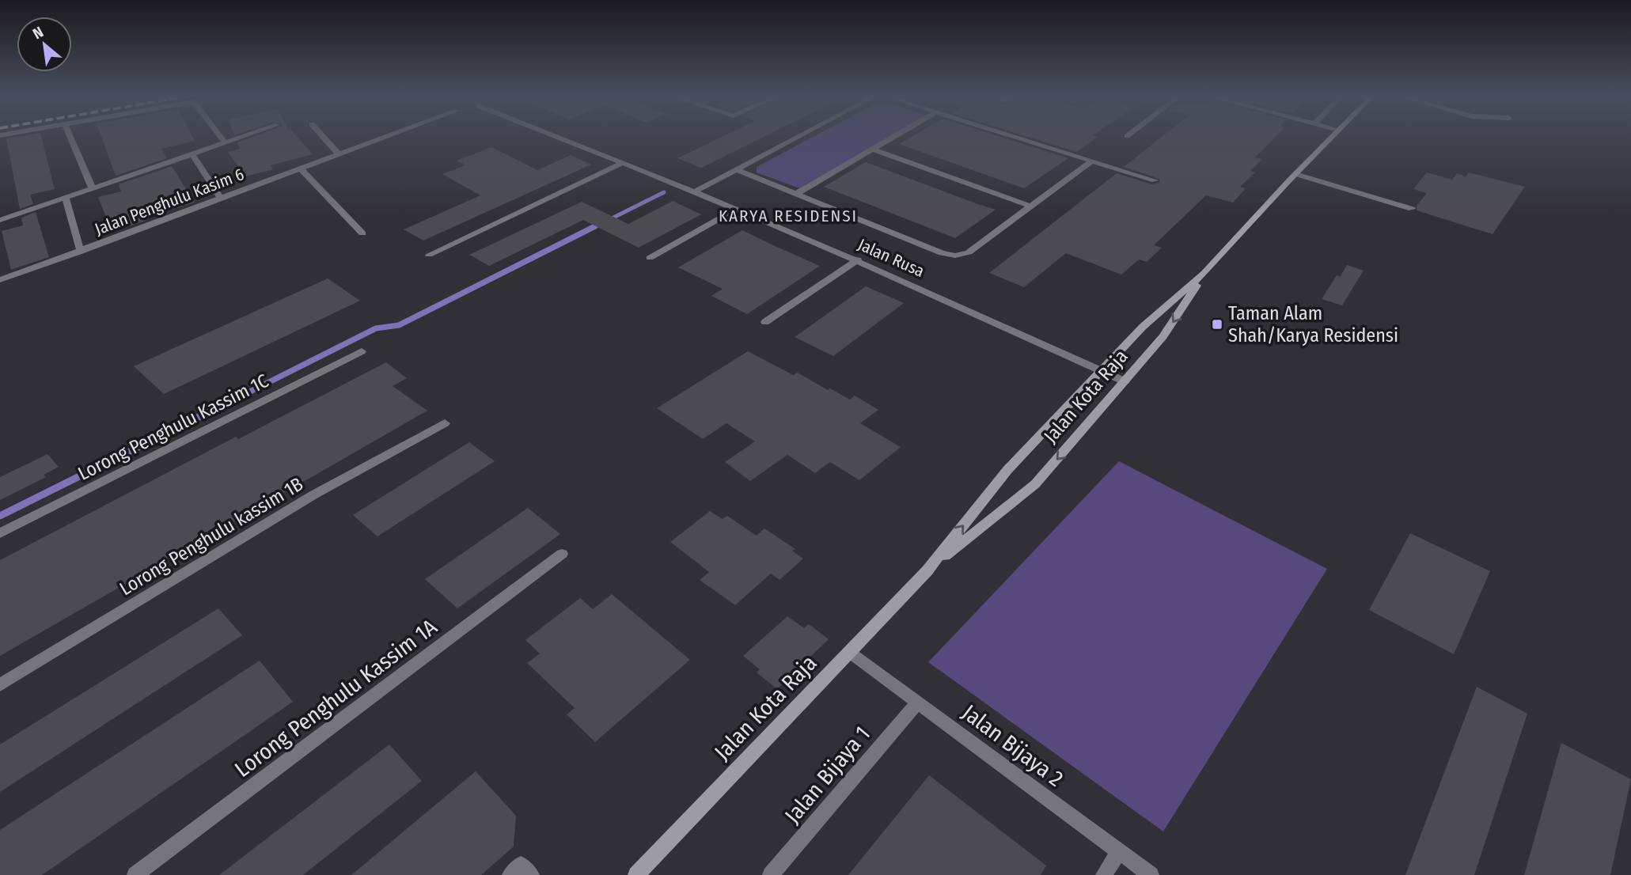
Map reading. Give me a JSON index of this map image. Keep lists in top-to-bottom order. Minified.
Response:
{"streets":{"main road":["Jalan Kota Raja"],"street":["Jalan Penghulu Kasim 6","Jalan Rusa","Lorong Penghulu Kassim 1C","Lorong Penghulu kassim 1B","Lorong Penghulu Kassim 1A","Jalan Bijaya 2","Jalan Bijaya 1"]},"crossings":[["Jalan Rusa","Jalan Kota Raja"],["Jalan Kota Raja","Jalan Bijaya 2"],["Jalan Bijaya 2","Jalan Bijaya 1"]],"districts":["KARYA RESIDENSI"],"places":{"transit":["Taman Alam Shah/Karya Residensi"]},"north":"top left"}
